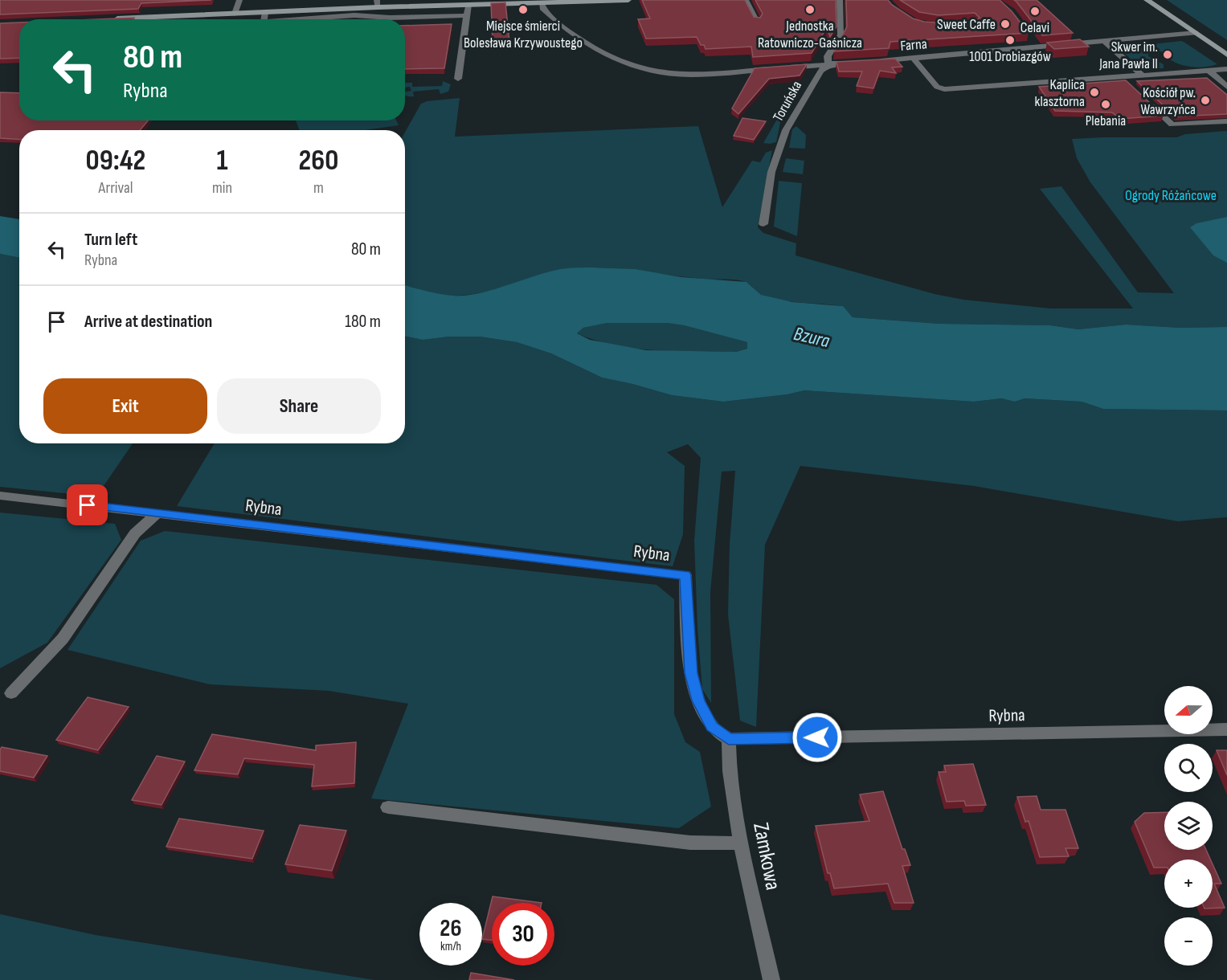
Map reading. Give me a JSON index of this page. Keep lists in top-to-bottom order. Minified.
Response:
{"streets":{"street":["Farna","Toruńska","Rybna","Zamkowa"]},"crossings":[["Farna","Toruńska"],["Rybna","Zamkowa"]],"water":["Bzura"],"parks":["Ogrody Różańcowe"],"places":["Miejsce śmierci Bolesława Krzywoustego","Jednostka Ratowniczo-Gaśnicza","Celavi","Sweet Caffe","1001 Drobiazgów","Skwer im. Jana Pawła II","Kaplica klasztorna","Kościół pw. Wawrzyńca","Plebania"],"north":"left","page":{"turn":["80 m","Rybna"],"eta":["09:42","Arrival","1","min","260","m"],"list":[{"name":"Turn left","note":"Rybna","value":"80 m"},{"name":"Arrive at destination","value":"180 m"}],"buttons":["Exit","Share"],"map_buttons":["+","−"],"speed":"26 km/h","limit":"30"}}
